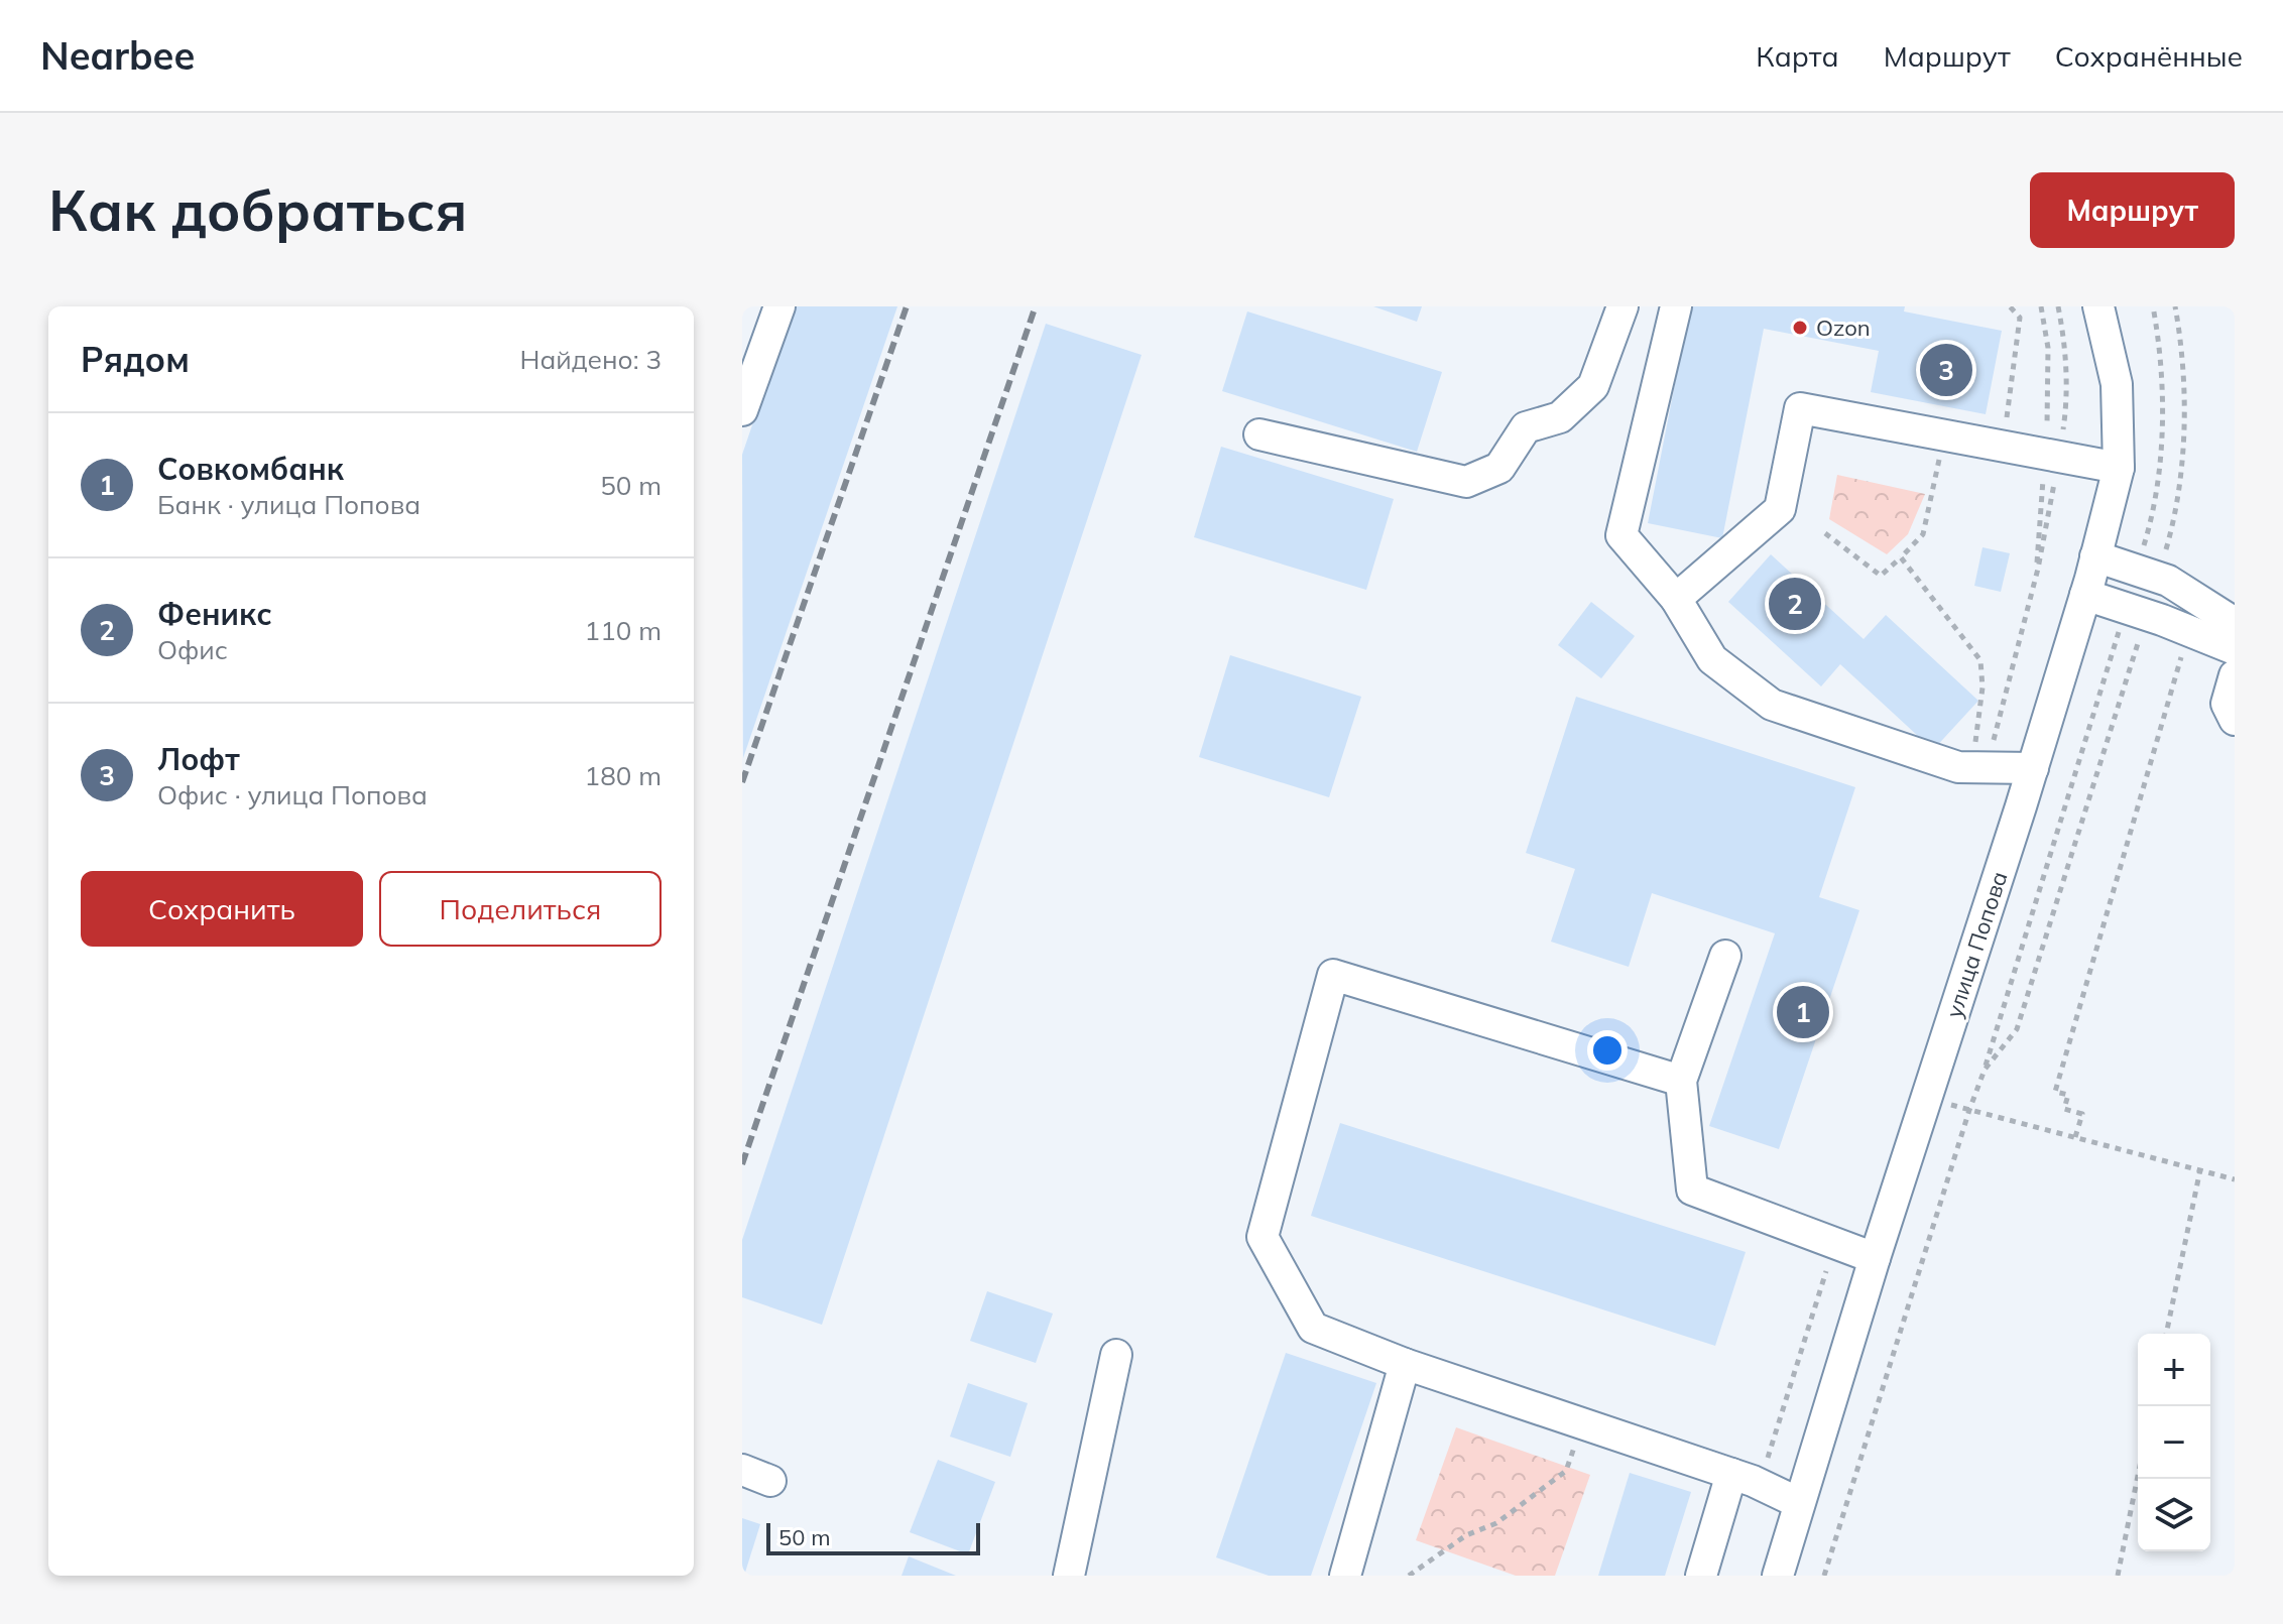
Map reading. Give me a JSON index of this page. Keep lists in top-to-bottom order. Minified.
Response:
{"streets":{"street":["улица Попова"]},"places":["Ozon"],"scale_bar":"50 m","page":{"header":"Nearbee","nav":["Карта","Маршрут","Сохранённые"],"buttons":["Маршрут",["Сохранить","Поделиться"]],"title":"Как добраться","heading":["Рядом","Найдено: 3"],"pins":["3","2","1"],"list":[{"mark":"1","name":"Совкомбанк","note":"Банк · улица Попова","value":"50 m"},{"mark":"2","name":"Феникс","note":"Офис","value":"110 m"},{"mark":"3","name":"Лофт","note":"Офис · улица Попова","value":"180 m"}],"map_buttons":["+","−"],"scale":"50 m"}}
